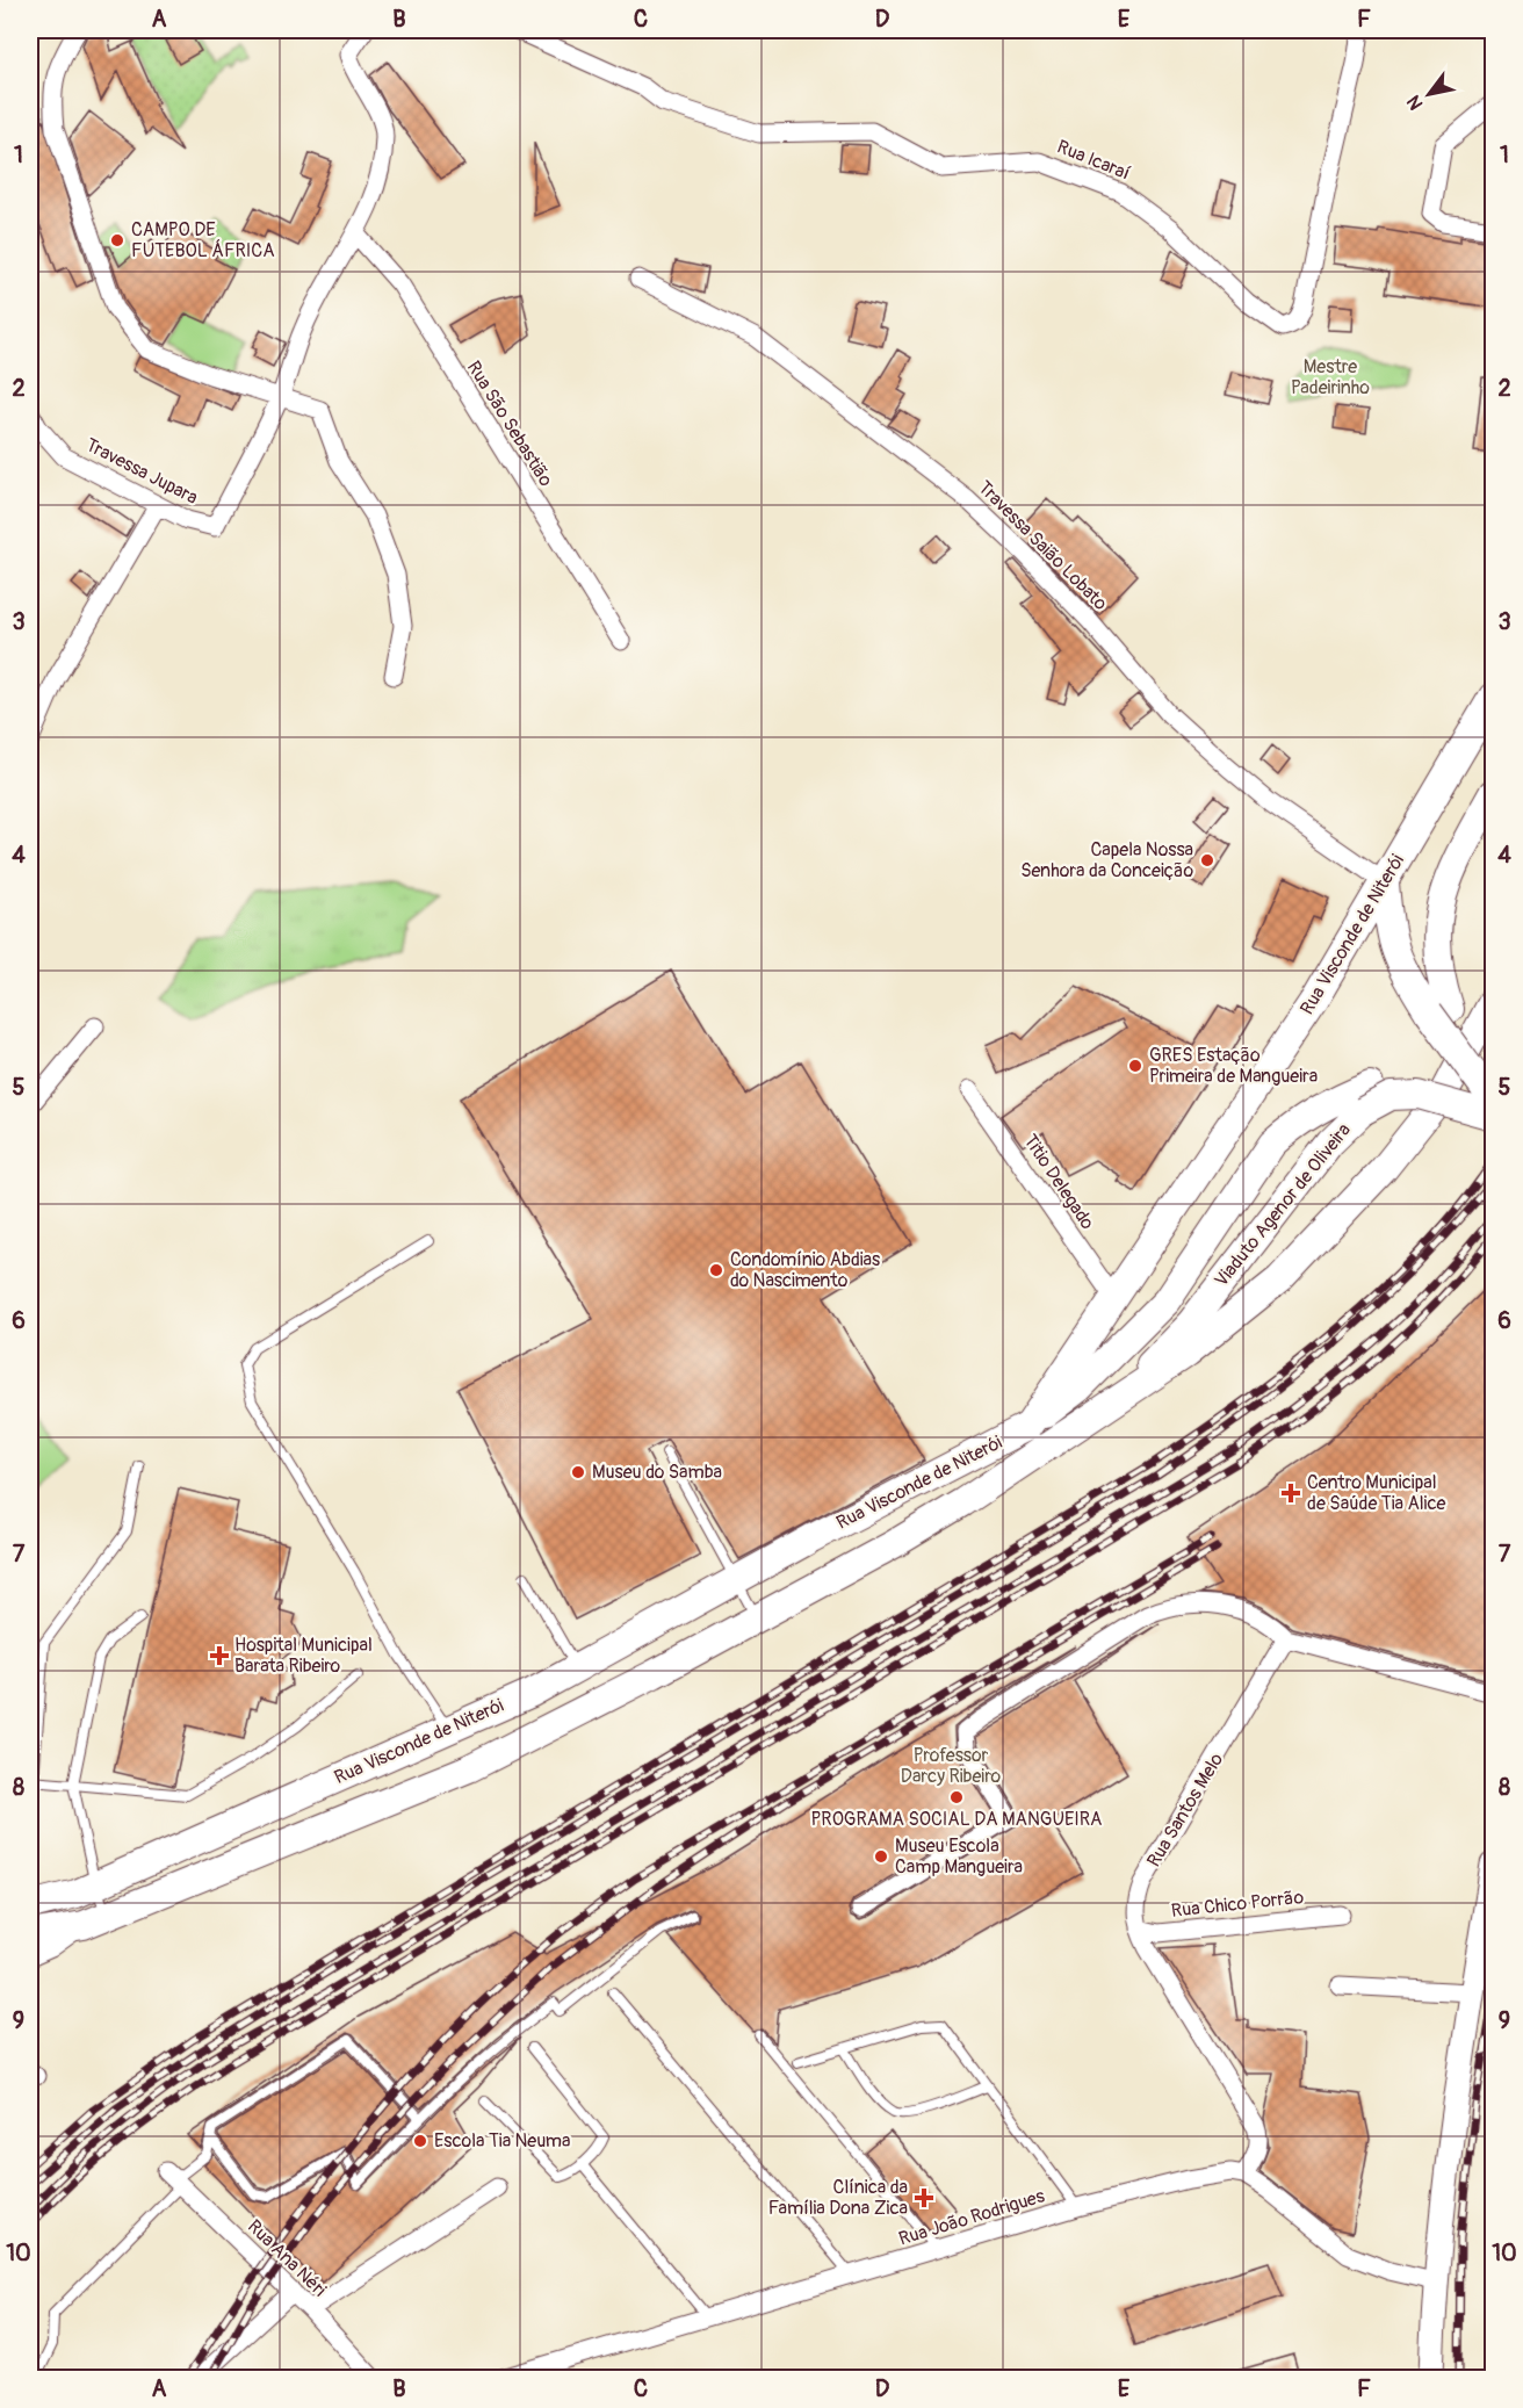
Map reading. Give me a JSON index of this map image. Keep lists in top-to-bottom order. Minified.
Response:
{"streets":{"main road":["Rua Visconde de Niterói","Viaduto Agenor de Oliveira"],"street":["Rua Icaraí","Rua São Sebastião","Travessa Jupara","Travessa Saião Lobato","Titio Delegado","Rua Santos Melo","Rua Chico Porrão","Rua João Rodrigues","Rua Ana Néri"]},"crossings":[["Travessa Saião Lobato","Rua Visconde de Niterói"],["Rua Visconde de Niterói","Titio Delegado"],["Rua Visconde de Niterói","Viaduto Agenor de Oliveira"],["Rua Santos Melo","Rua Chico Porrão"],["Rua Santos Melo","Rua João Rodrigues"]],"parks":["Mestre Padeirinho","Professor Darcy Ribeiro"],"places":{"other":["CAMPO DE FUTEBOL ÁFRICA","Capela Nossa Senhora da Conceição","GRES Estação Primeira de Mangueira","Condomínio Abdias do Nascimento","Museu do Samba","PROGRAMA SOCIAL DA MANGUEIRA","Museu Escola Camp Mangueira","Escola Tia Neuma"],"health":["Centro Municipal de Saúde Tia Alice","Hospital Municipal Barata Ribeiro","Clínica da Família Dona Zica"]},"north":"bottom left","grid":{"columns":["A","B","C","D","E","F"],"rows":["1","2","3","4","5","6","7","8","9","10"]}}
